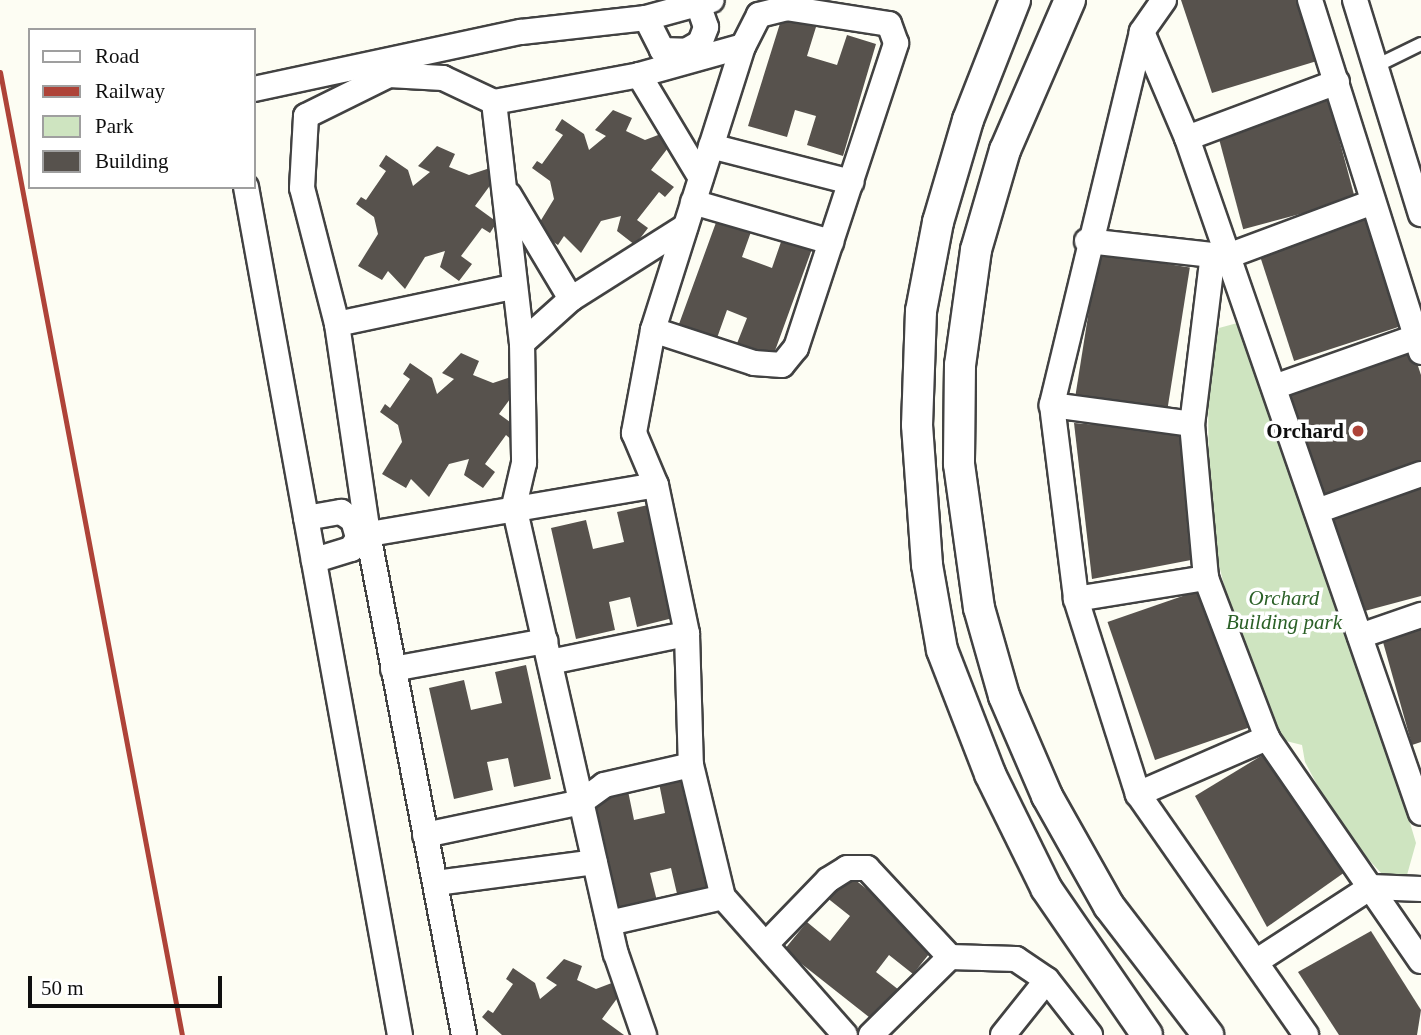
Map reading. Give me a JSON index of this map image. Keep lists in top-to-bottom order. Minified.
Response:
{"parks":["Orchard Building park"],"places":["Orchard"],"legend":["Road","Railway","Park","Building"],"scale_bar":"50 m"}
